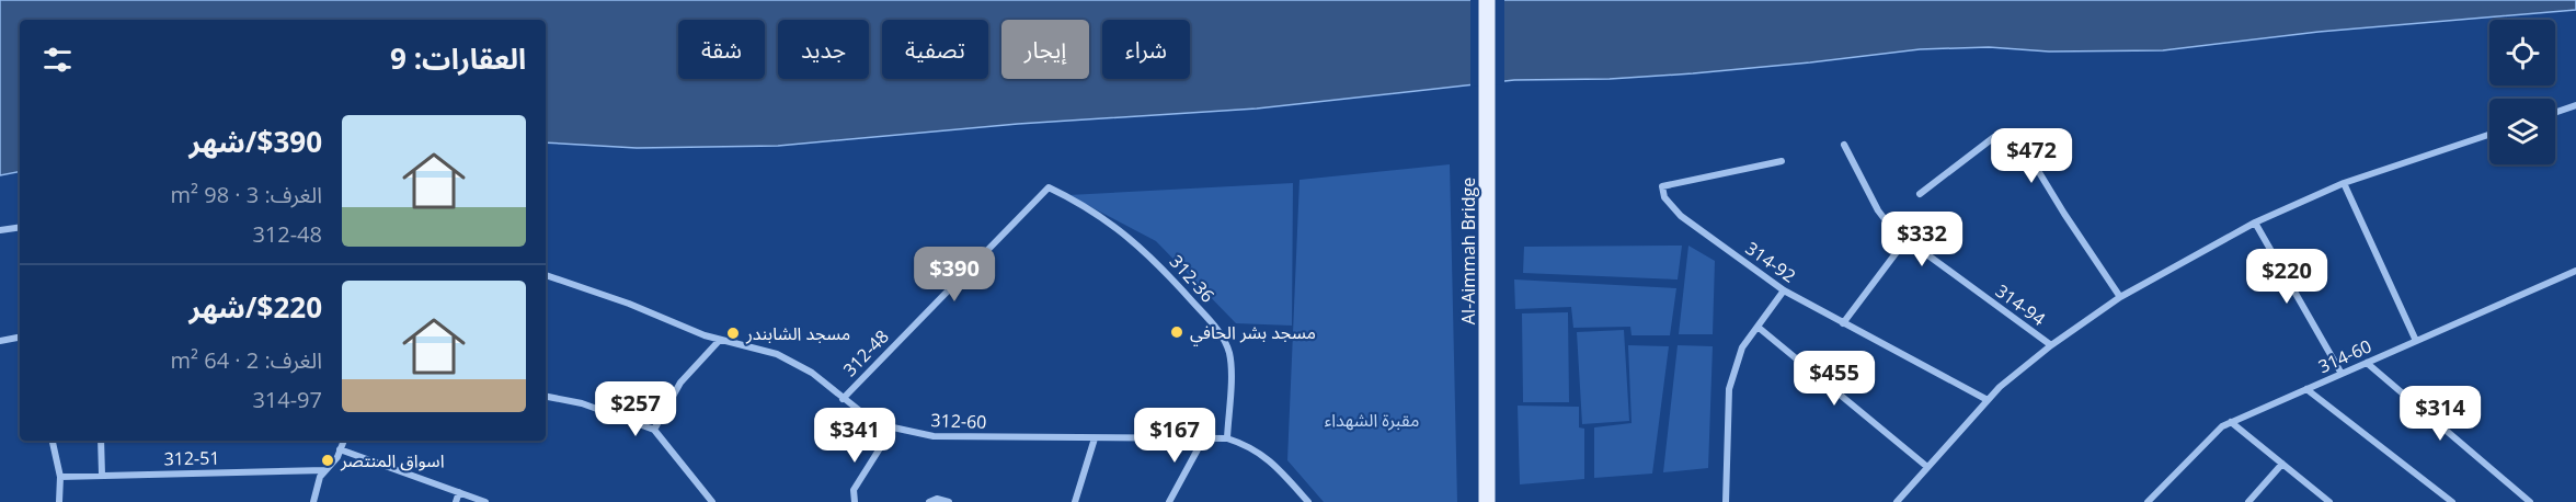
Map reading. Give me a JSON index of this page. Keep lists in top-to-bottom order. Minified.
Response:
{"streets":{"main road":["Al-Aimmah Bridge"],"street":["314-92","312-36","314-94","312-48","314-60","312-60","312-51"]},"crossings":[["312-36","312-48"],["312-36","312-60"],["312-48","312-60"]],"parks":["مقبرة الشهداء"],"places":["مسجد بشر الحافي","مسجد الشابندر","اسواق المنتصر"],"page":{"chip":["شراء","إيجار","تصفية","جديد","شقة"],"heading":"العقارات: 9","list":[{"name":"$390/شهر","note":"الغرف: 3 · 98 m² · 312-48"},{"name":"$220/شهر","note":"الغرف: 2 · 64 m² · 314-97"}],"price":["$472","$332","$390","$220","$455","$257","$314","$341","$167"]}}
